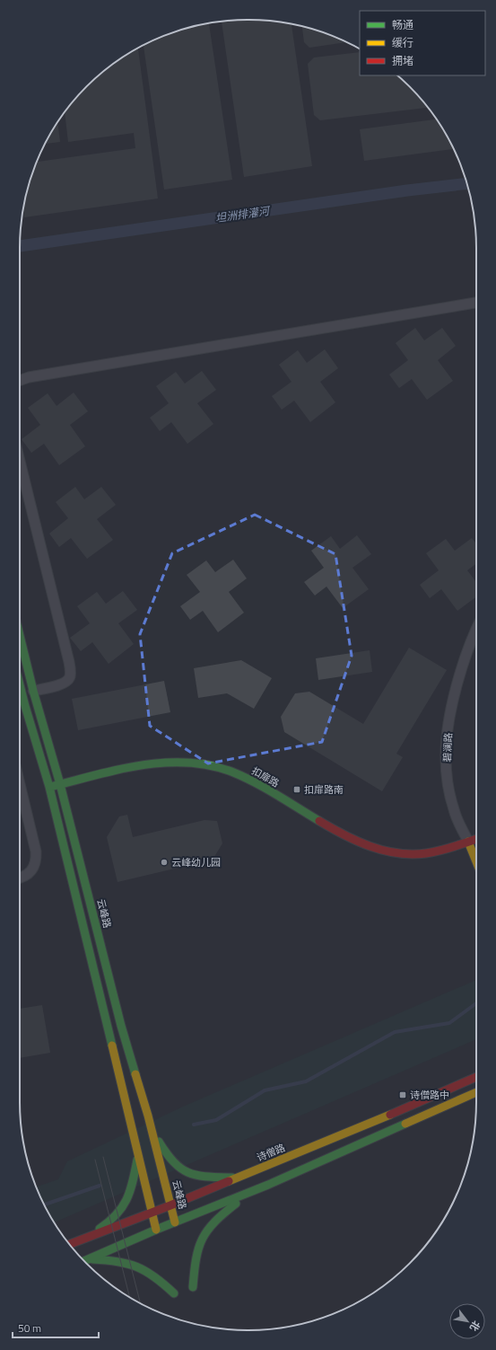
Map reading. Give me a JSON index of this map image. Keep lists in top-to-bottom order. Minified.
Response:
{"streets":{"street":["碧澜路","扣扉路","云峰路","诗僧路"]},"crossings":[["碧澜路","扣扉路"],["扣扉路","云峰路"],["云峰路","诗僧路"]],"water":["坦洲排灌河"],"places":{"transit":["扣扉路南","诗僧路中"],"other":["云峰幼儿园"]},"legend":["畅通","缓行","拥堵"],"scale_bar":"50 m","north":"bottom right"}
